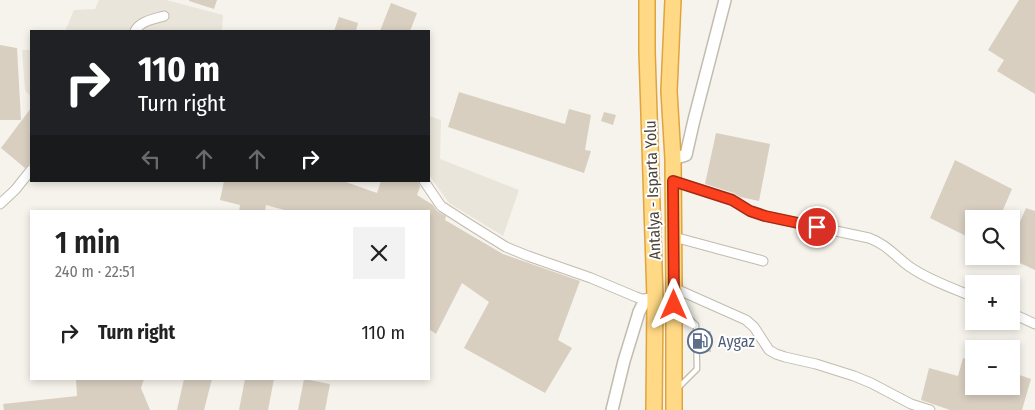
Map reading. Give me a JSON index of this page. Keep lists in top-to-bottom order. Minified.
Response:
{"streets":{"highway":["Antalya - Isparta Yolu"]},"places":{"fuel station":["Aygaz"]},"page":{"turn":["110 m","Turn right"],"map_buttons":["+","−"],"heading":["1 min","240 m · 22:51"],"list":[{"name":"Turn right","value":"110 m"}]}}
